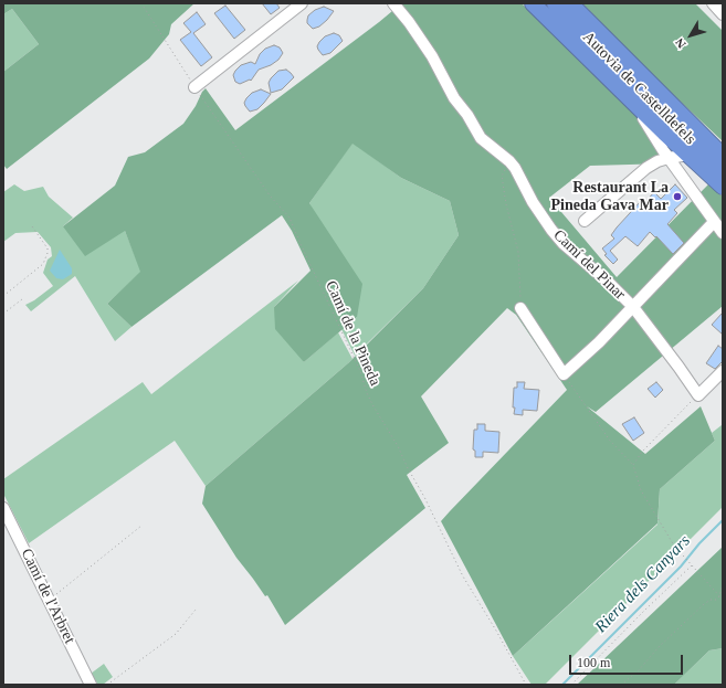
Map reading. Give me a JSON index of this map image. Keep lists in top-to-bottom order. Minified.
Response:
{"streets":{"highway":["Autovia de Castelldefels"],"street":["Camí del Pinar","Camí de l'Arbret"],"path":["Camí de la Pineda"]},"water":["Riera dels Canyars"],"places":["Restaurant La Pineda Gava Mar"],"scale_bar":"100 m","north":"bottom left"}
